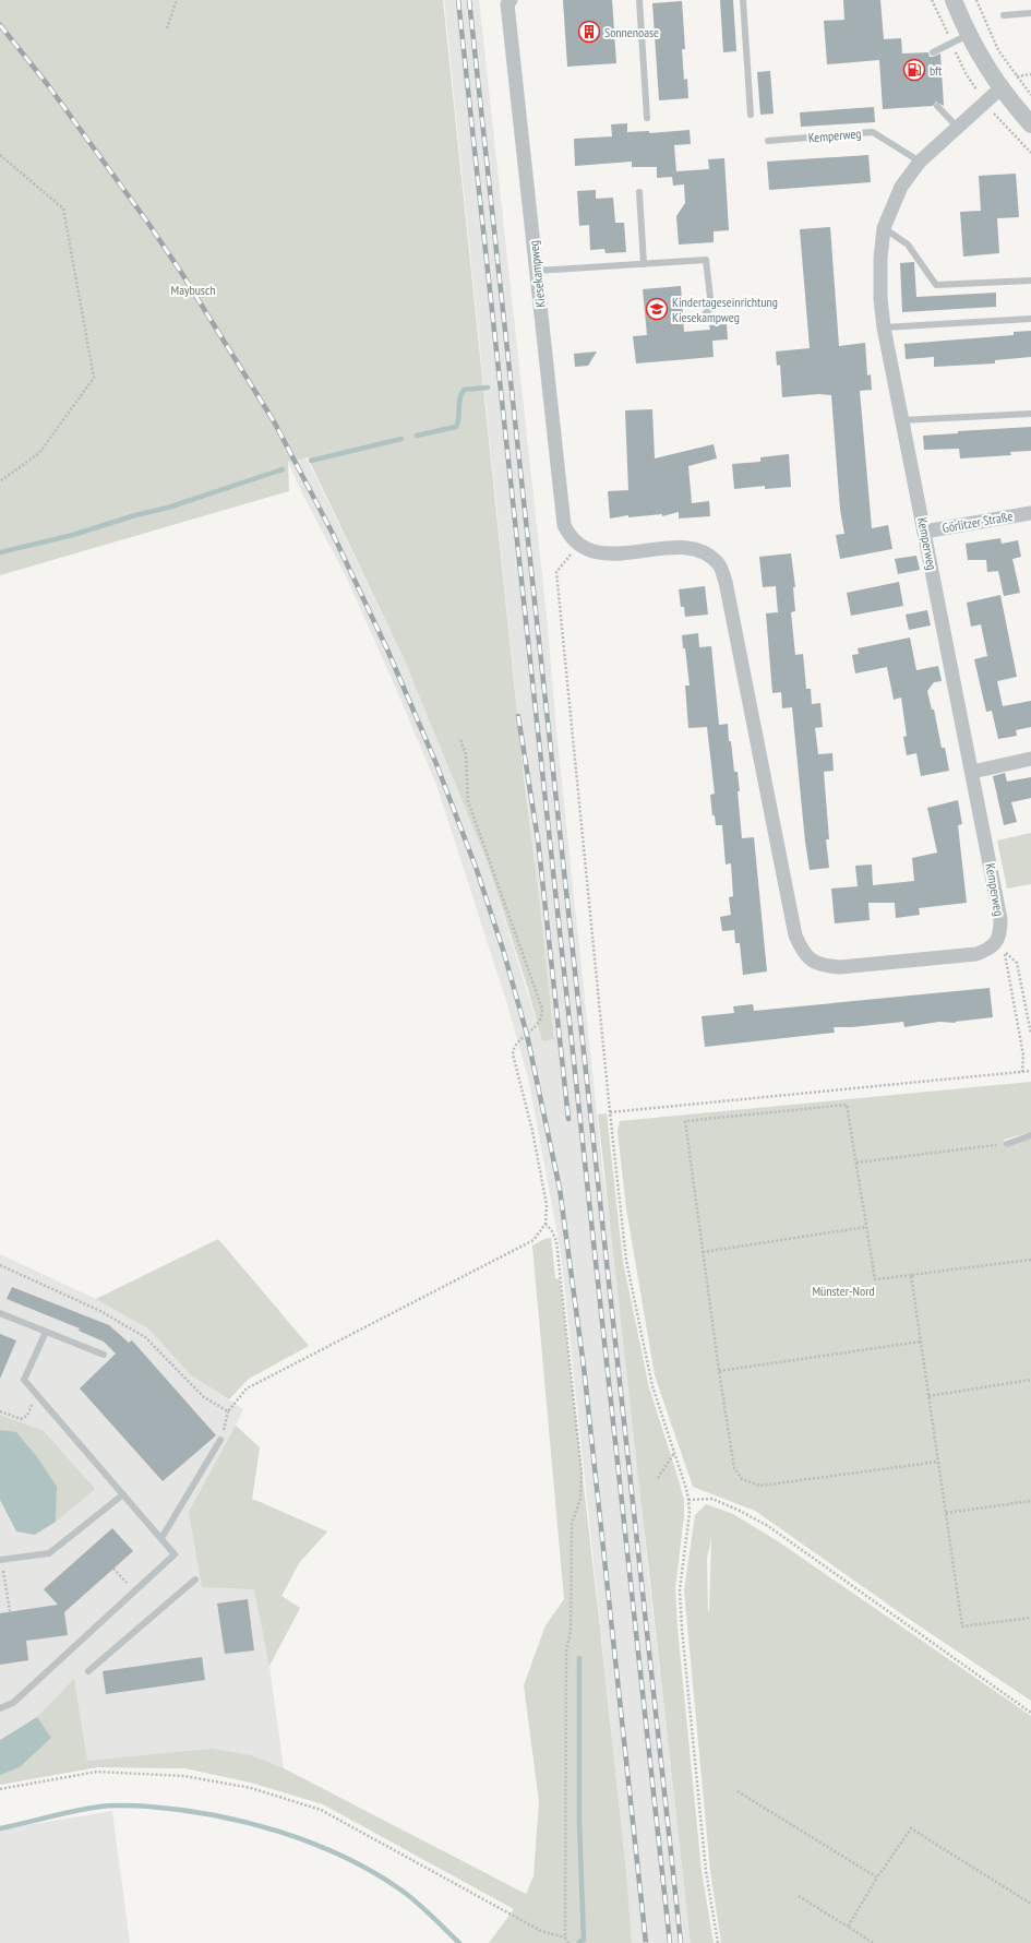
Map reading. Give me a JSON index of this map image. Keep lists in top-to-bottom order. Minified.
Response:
{"streets":{"street":["Kemperweg","Kiesekampweg","Görlitzer Straße"]},"crossings":[["Kemperweg","Kiesekampweg"],["Kemperweg","Görlitzer Straße"]],"parks":["Maybusch","Münster-Nord"],"places":{"building":["Sonnenoase"],"fuel station":["bft"],"school or university":["Kindertageseinrichtung Kiesekampweg"]}}
